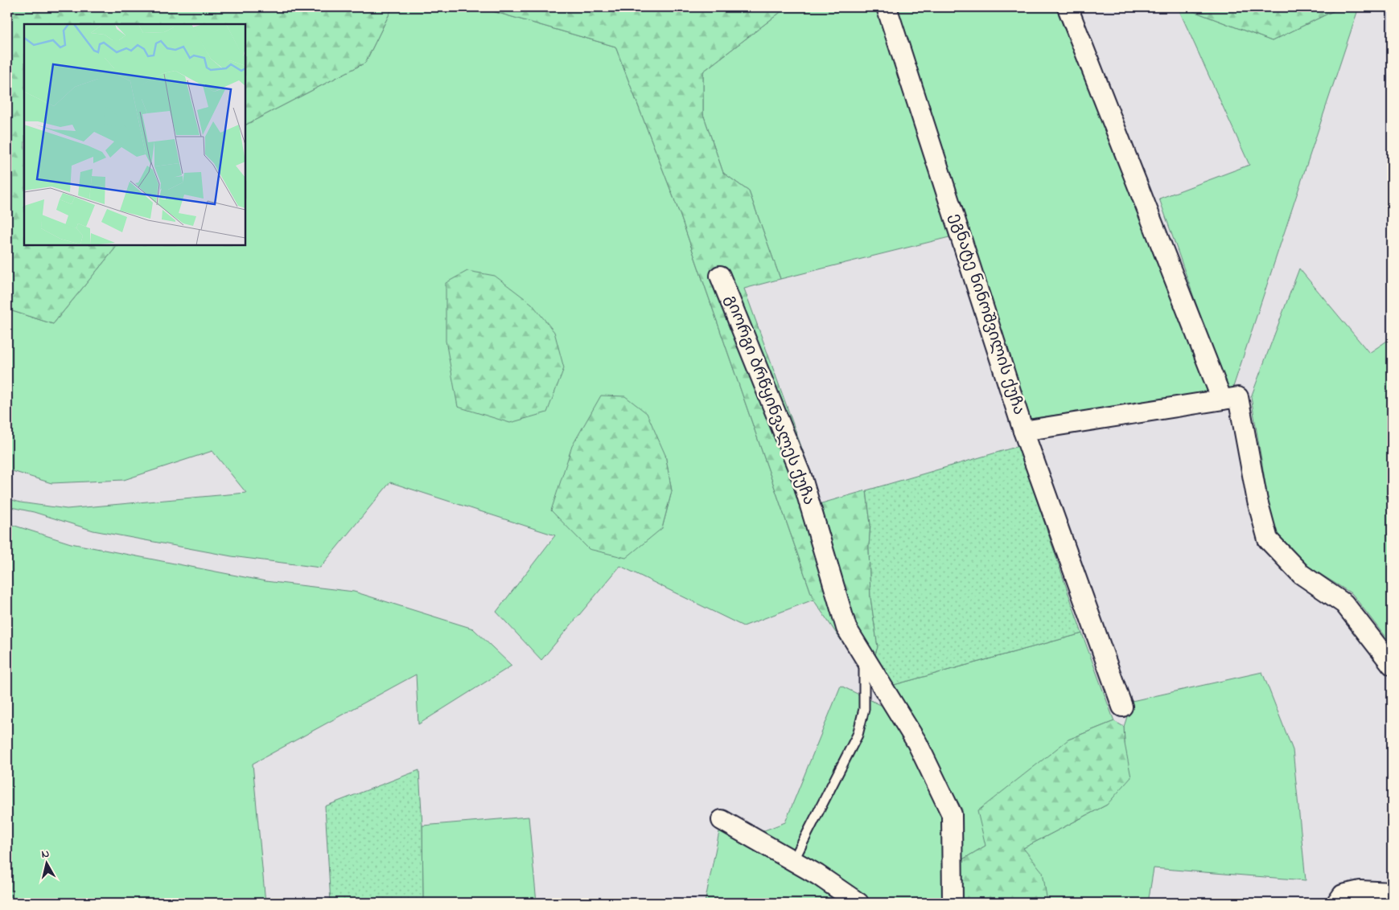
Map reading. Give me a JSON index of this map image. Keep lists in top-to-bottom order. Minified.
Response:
{"streets":{"street":["ეგნატე ნინოშვილის ქუჩა","გიორგი ბრწყინვალეს ქუჩა"]},"north":"top"}
